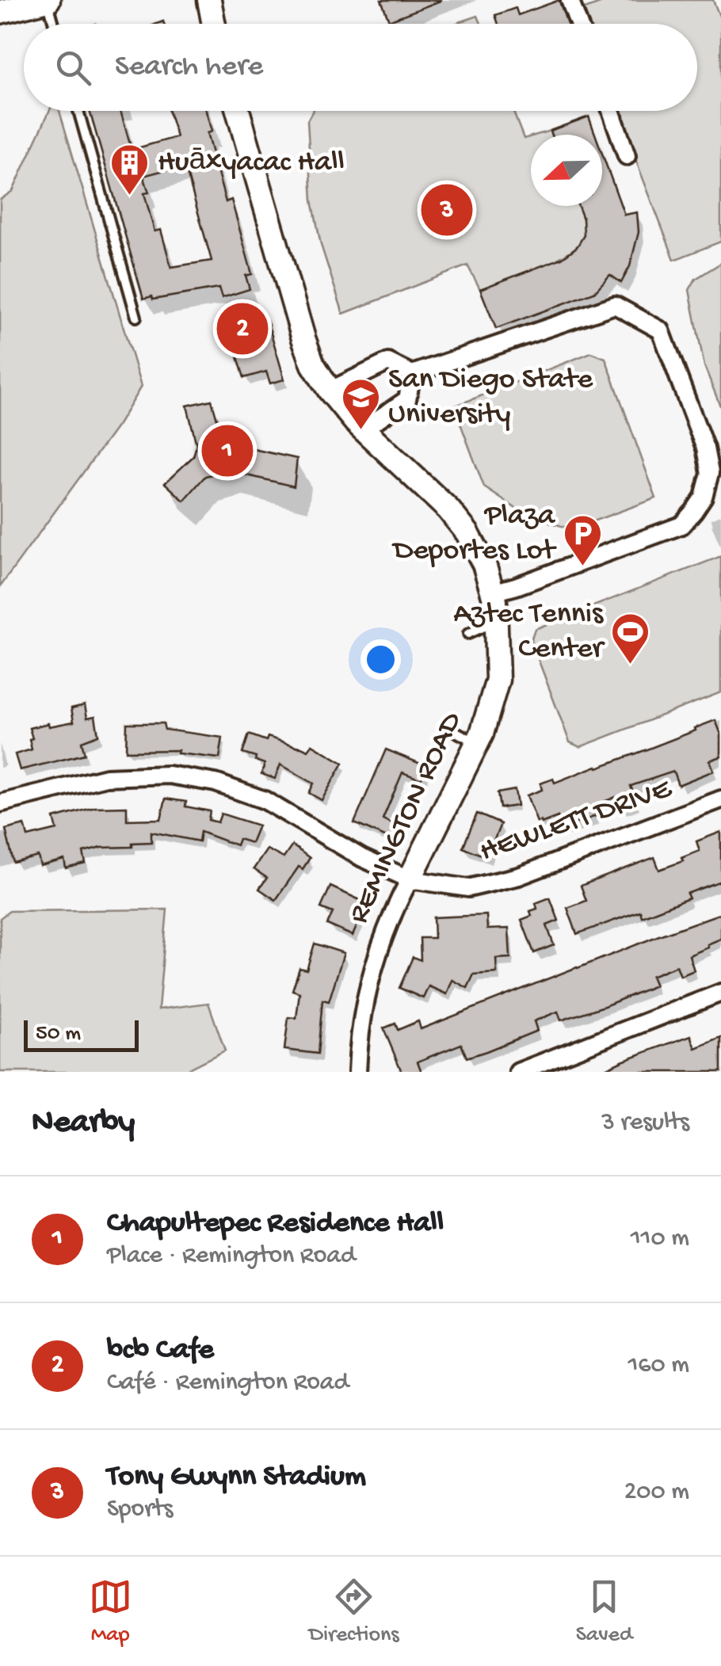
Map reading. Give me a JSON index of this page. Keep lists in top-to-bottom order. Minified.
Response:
{"streets":{"street":["REMINGTON ROAD","HEWLETT DRIVE"]},"crossings":[["REMINGTON ROAD","HEWLETT DRIVE"]],"places":{"building":["Huāxyacac Hall"],"school or university":["San Diego State University"],"parking":["Plaza Deportes Lot"],"sports":["Aztec Tennis Center"]},"scale_bar":"50 m","north":"left","page":{"search":"Search here","pins":["3","2","1"],"scale":"50 m","heading":["Nearby","3 results"],"list":[{"mark":"1","name":"Chapultepec Residence Hall","note":"Place · Remington Road","value":"110 m"},{"mark":"2","name":"bcb Cafe","note":"Café · Remington Road","value":"160 m"},{"mark":"3","name":"Tony Gwynn Stadium","note":"Sports","value":"200 m"}],"nav":["Map","Directions","Saved"]}}
